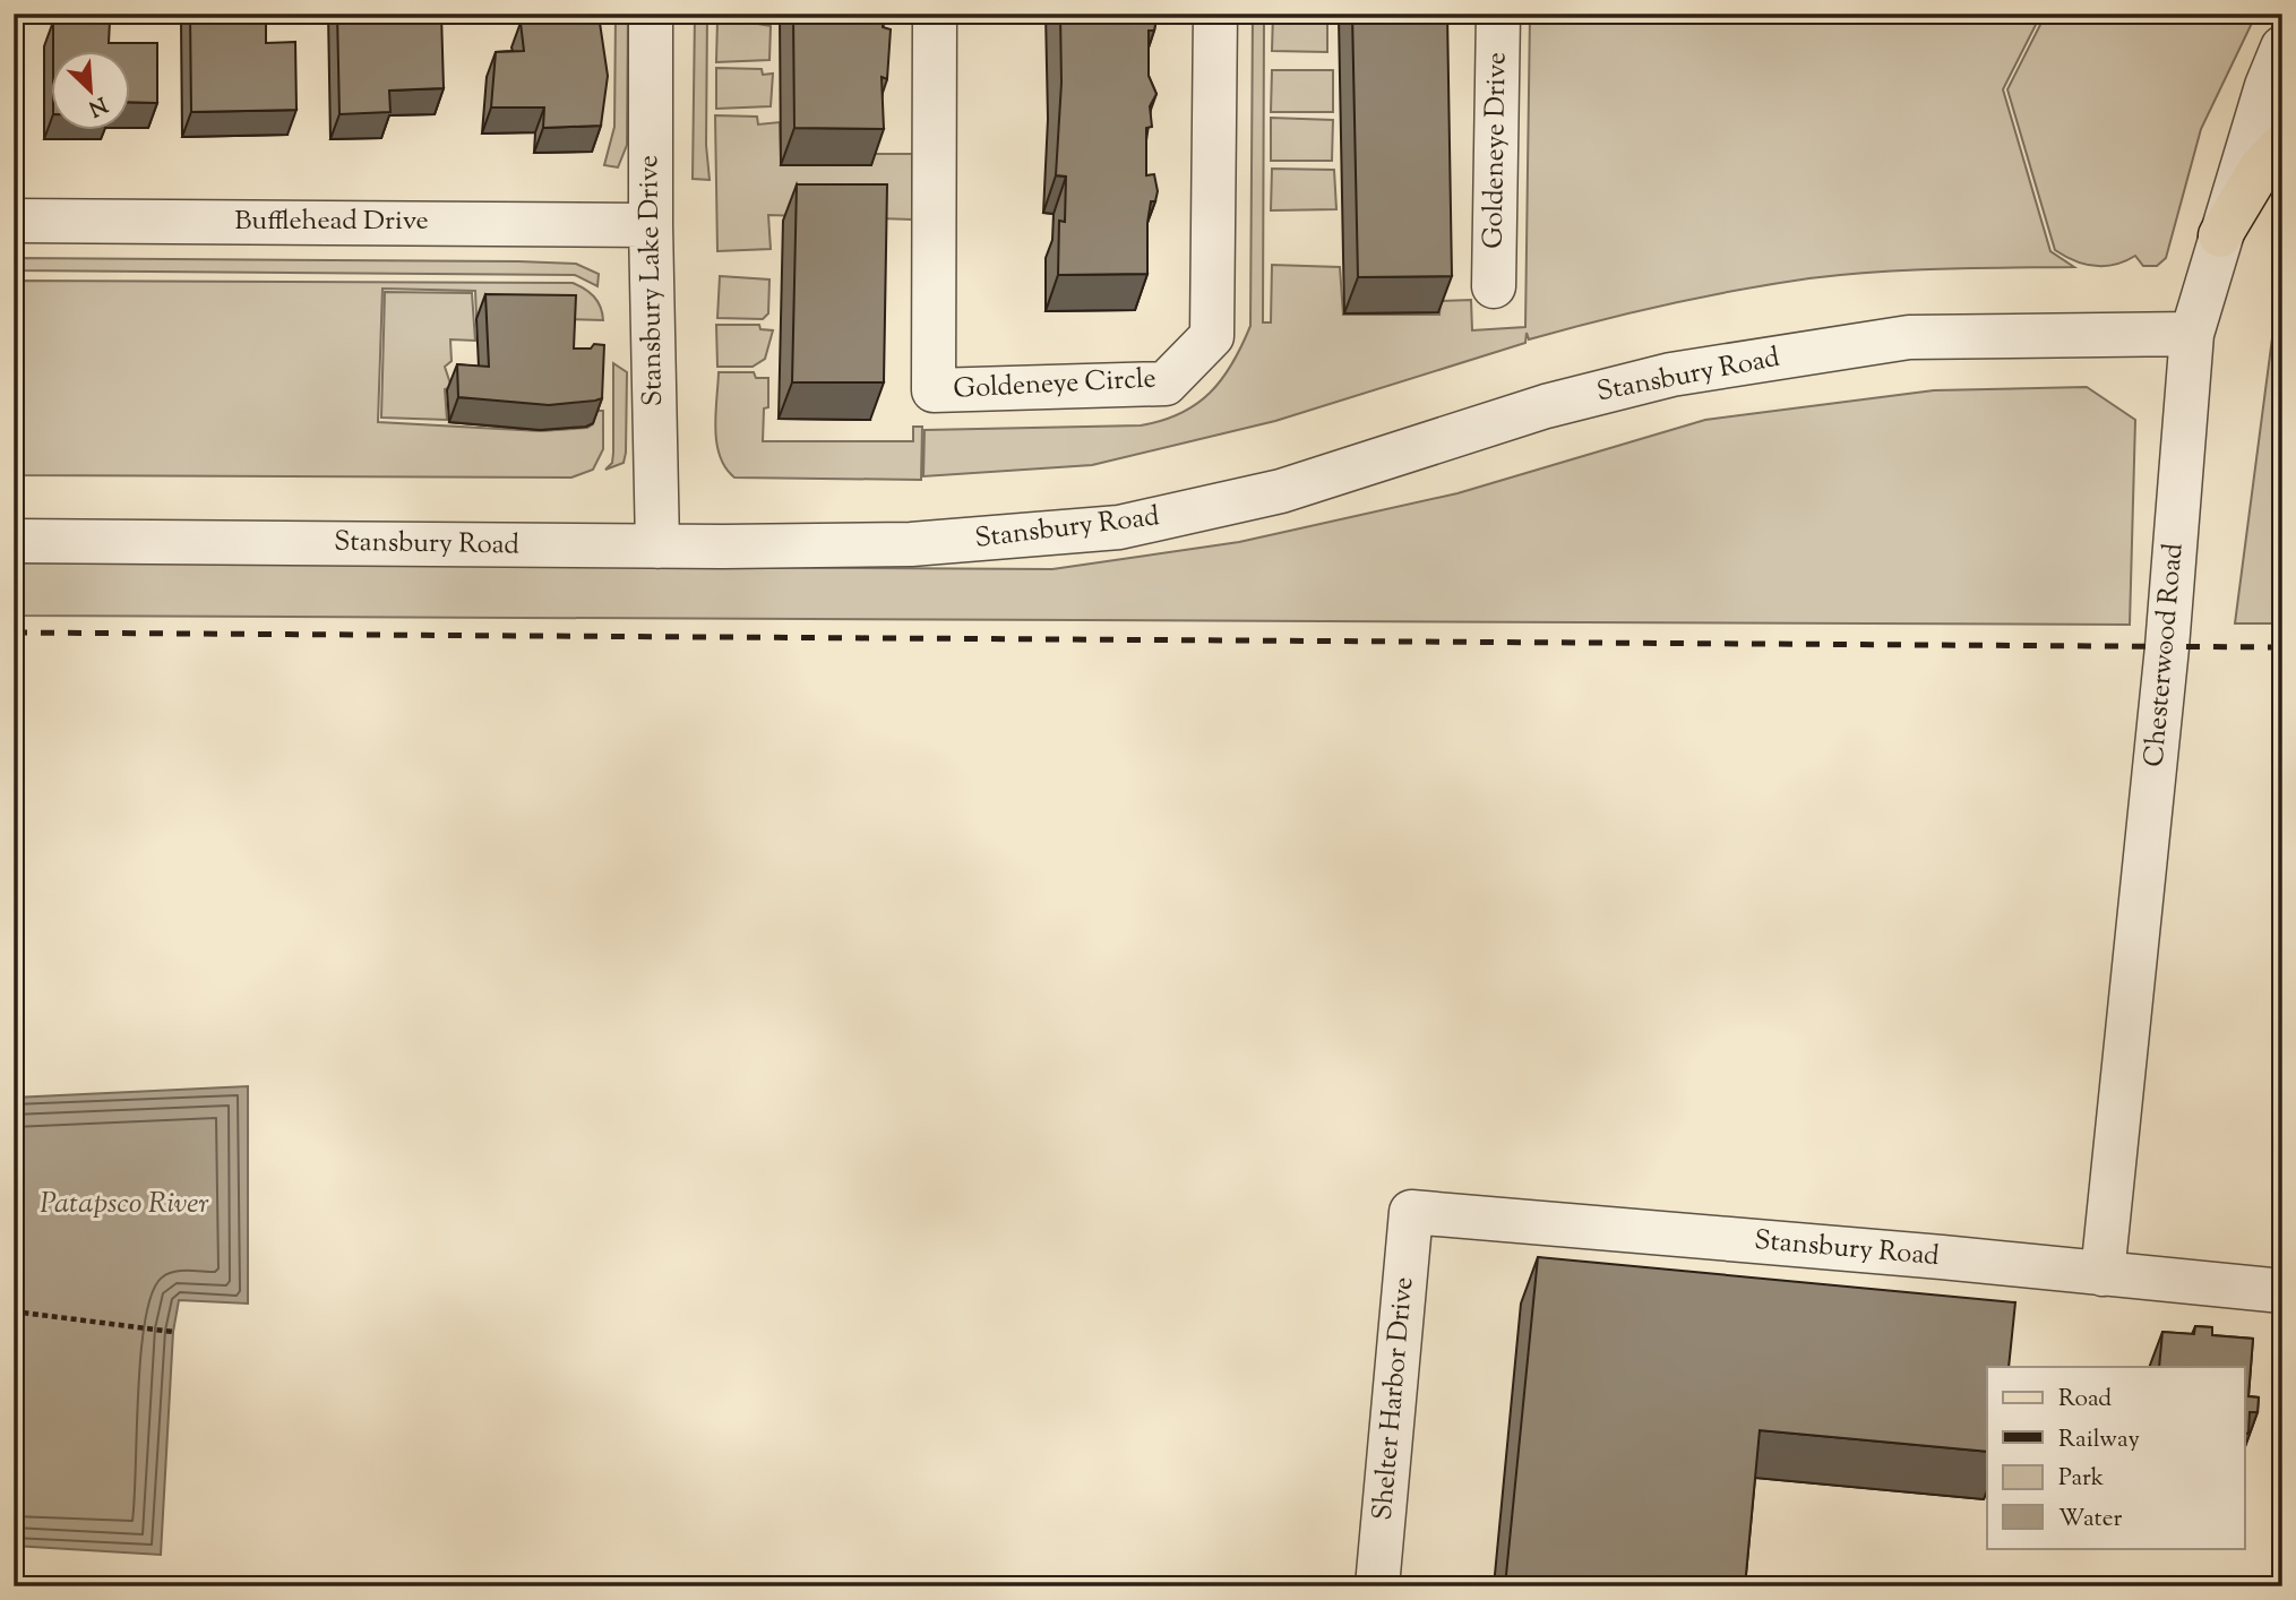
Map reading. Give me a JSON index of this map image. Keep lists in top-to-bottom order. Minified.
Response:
{"streets":{"street":["Goldeneye Drive","Bufflehead Drive","Stansbury Lake Drive","Stansbury Road","Goldeneye Circle","Chesterwood Road","Shelter Harbor Drive"]},"crossings":[["Bufflehead Drive","Stansbury Lake Drive"],["Stansbury Lake Drive","Stansbury Road"],["Stansbury Road","Chesterwood Road"],["Stansbury Road","Shelter Harbor Drive"]],"water":["Patapsco River"],"legend":["Road","Railway","Park","Water"],"north":"bottom right"}
